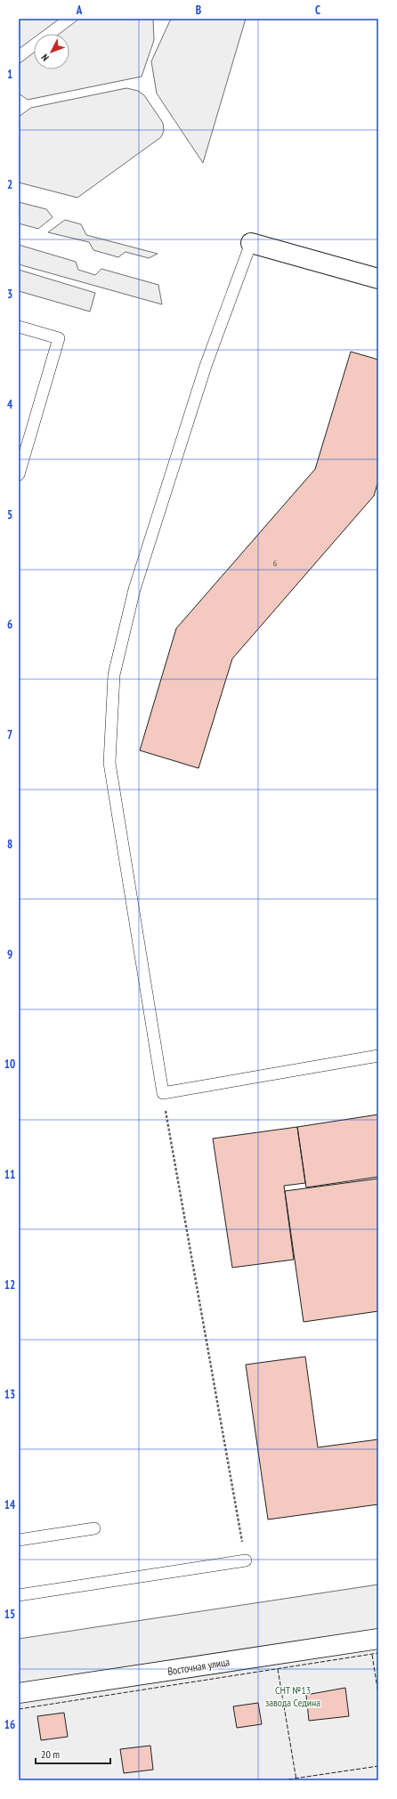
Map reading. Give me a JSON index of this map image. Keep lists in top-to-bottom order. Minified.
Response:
{"streets":{"street":["Восточная улица"]},"parks":["СНТ №13 завода Седина"],"house_numbers":["6"],"scale_bar":"20 m","north":"bottom left","grid":{"columns":["A","B","C"],"rows":["1","2","3","4","5","6","7","8","9","10","11","12","13","14","15","16"]}}
